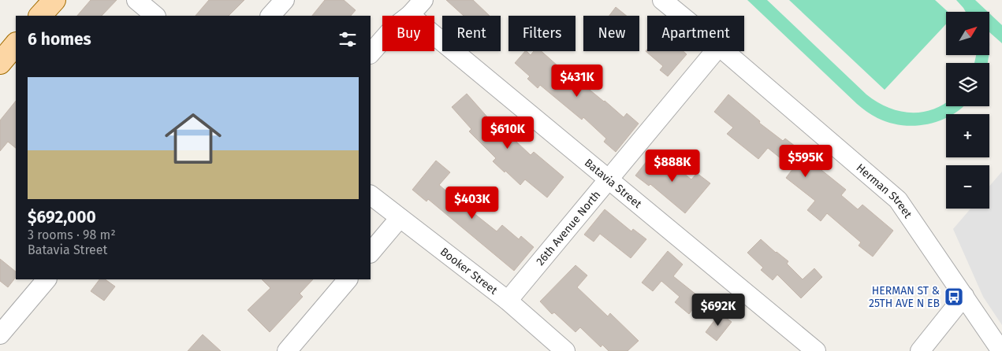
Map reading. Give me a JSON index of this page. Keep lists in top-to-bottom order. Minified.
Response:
{"streets":{"street":["Batavia Street","Herman Street","26th Avenue North","Booker Street"]},"crossings":[["Batavia Street","26th Avenue North"],["26th Avenue North","Booker Street"]],"places":{"bus stop":["HERMAN ST & 25TH AVE N EB"]},"north":"top right","page":{"map_buttons":["+","−"],"chip":["Buy","Rent","Filters","New","Apartment"],"heading":"6 homes","list":[{"name":"$692,000","note":"3 rooms · 98 m² · Batavia Street"}],"price":["$431K","$610K","$595K","$888K","$403K","$692K"]}}
